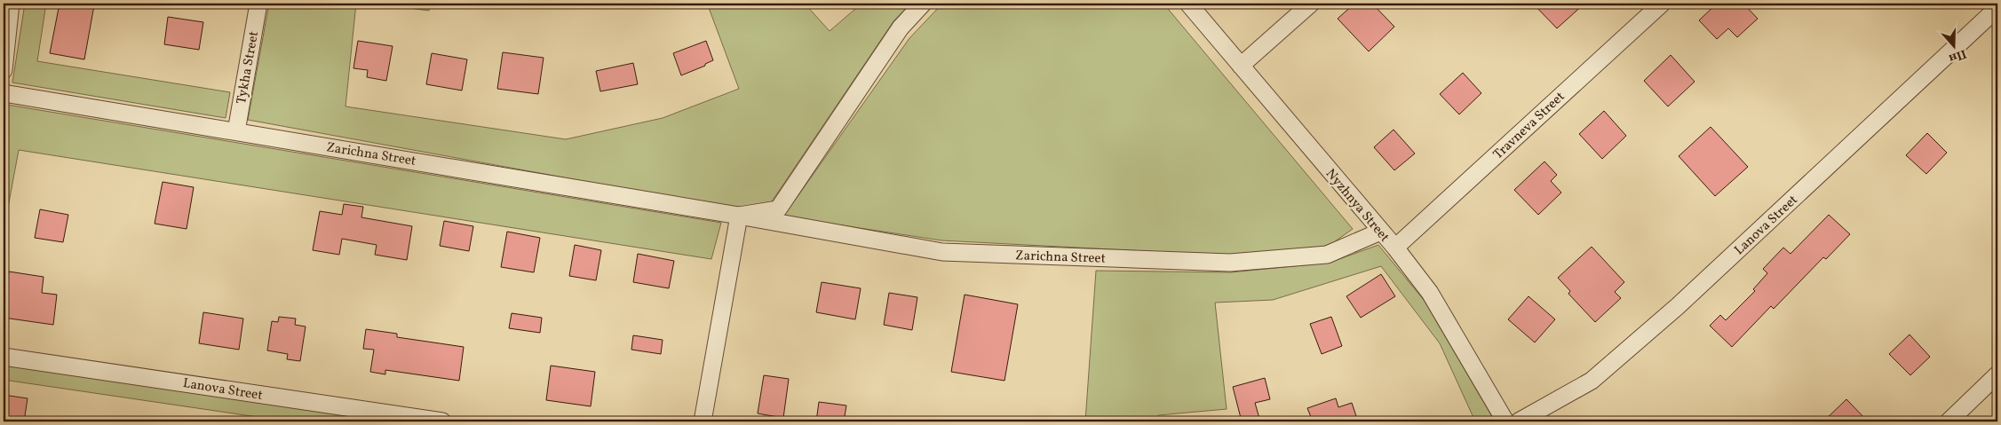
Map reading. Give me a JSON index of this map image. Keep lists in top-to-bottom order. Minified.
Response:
{"streets":{"street":["Tykha Street","Travneva Street","Zarichna Street","Nyzhnya Street","Lanova Street"]},"crossings":[["Tykha Street","Zarichna Street"],["Travneva Street","Nyzhnya Street"],["Zarichna Street","Nyzhnya Street"]],"north":"bottom"}
